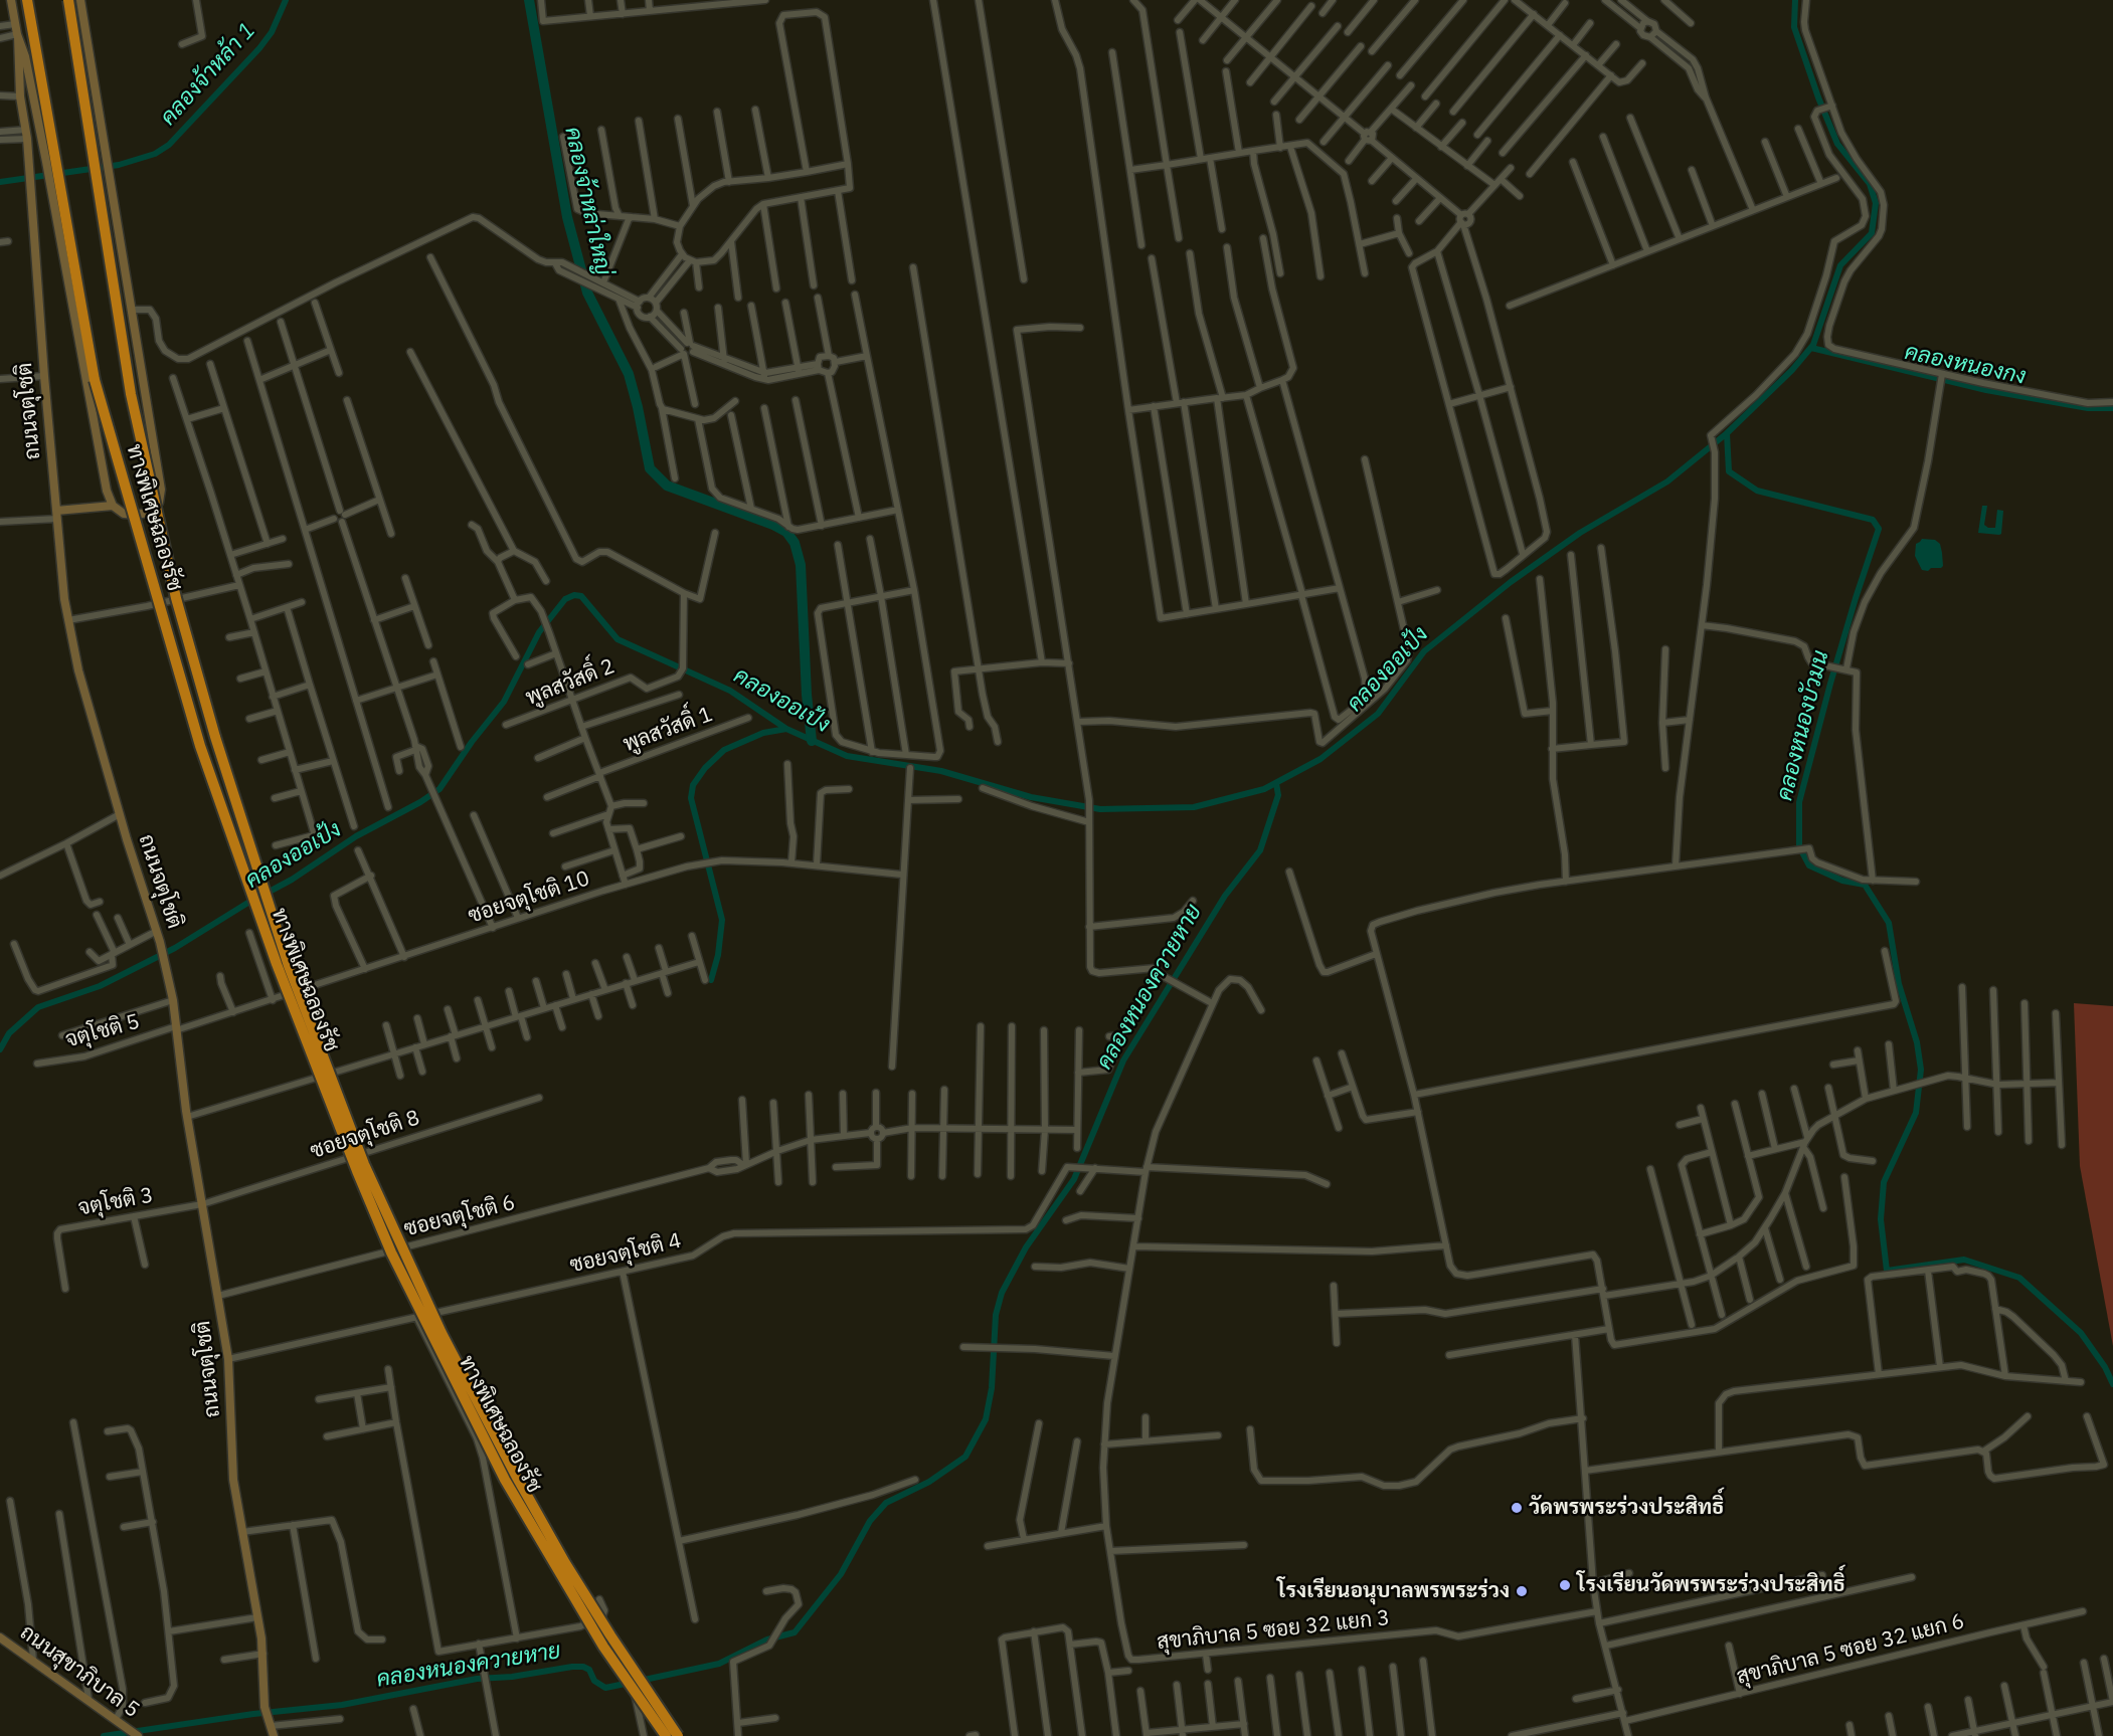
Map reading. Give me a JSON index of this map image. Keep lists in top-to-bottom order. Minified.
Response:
{"streets":{"highway":["ทางพิเศษฉลองรัช"],"street":["ถนนจตุโชติ","พูลสวัสดิ์ 2","พูลสวัสดิ์ 1","ซอยจตุโชติ 10","จตุโชติ 5","ซอยจตุโชติ 8","จตุโชติ 3","ซอยจตุโชติ 6","ซอยจตุโชติ 4","สุขาภิบาล 5 ซอย 32 แยก 3","สุขาภิบาล 5 ซอย 32 แยก 6","ถนนสุขาภิบาล 5"]},"crossings":[["ถนนจตุโชติ","ทางพิเศษฉลองรัช"],["ถนนจตุโชติ","ซอยจตุโชติ 10"],["ถนนจตุโชติ","จตุโชติ 5"],["ถนนจตุโชติ","ซอยจตุโชติ 8"],["ถนนจตุโชติ","จตุโชติ 3"],["ถนนจตุโชติ","ซอยจตุโชติ 6"],["ถนนจตุโชติ","ซอยจตุโชติ 4"],["ซอยจตุโชติ 10","จตุโชติ 5"],["ซอยจตุโชติ 8","จตุโชติ 3"]],"water":["คลองจ้าหล้า 1","คลองจ้าหล่าใหญ่","คลองหนองกง","คลองออเป้ง","คลองหนองบัวมน","คลองหนองควายหาย"],"places":["วัดพรพระร่วงประสิทธิ์","โรงเรียนวัดพรพระร่วงประสิทธิ์","โรงเรียนอนุบาลพรพระร่วง"]}
